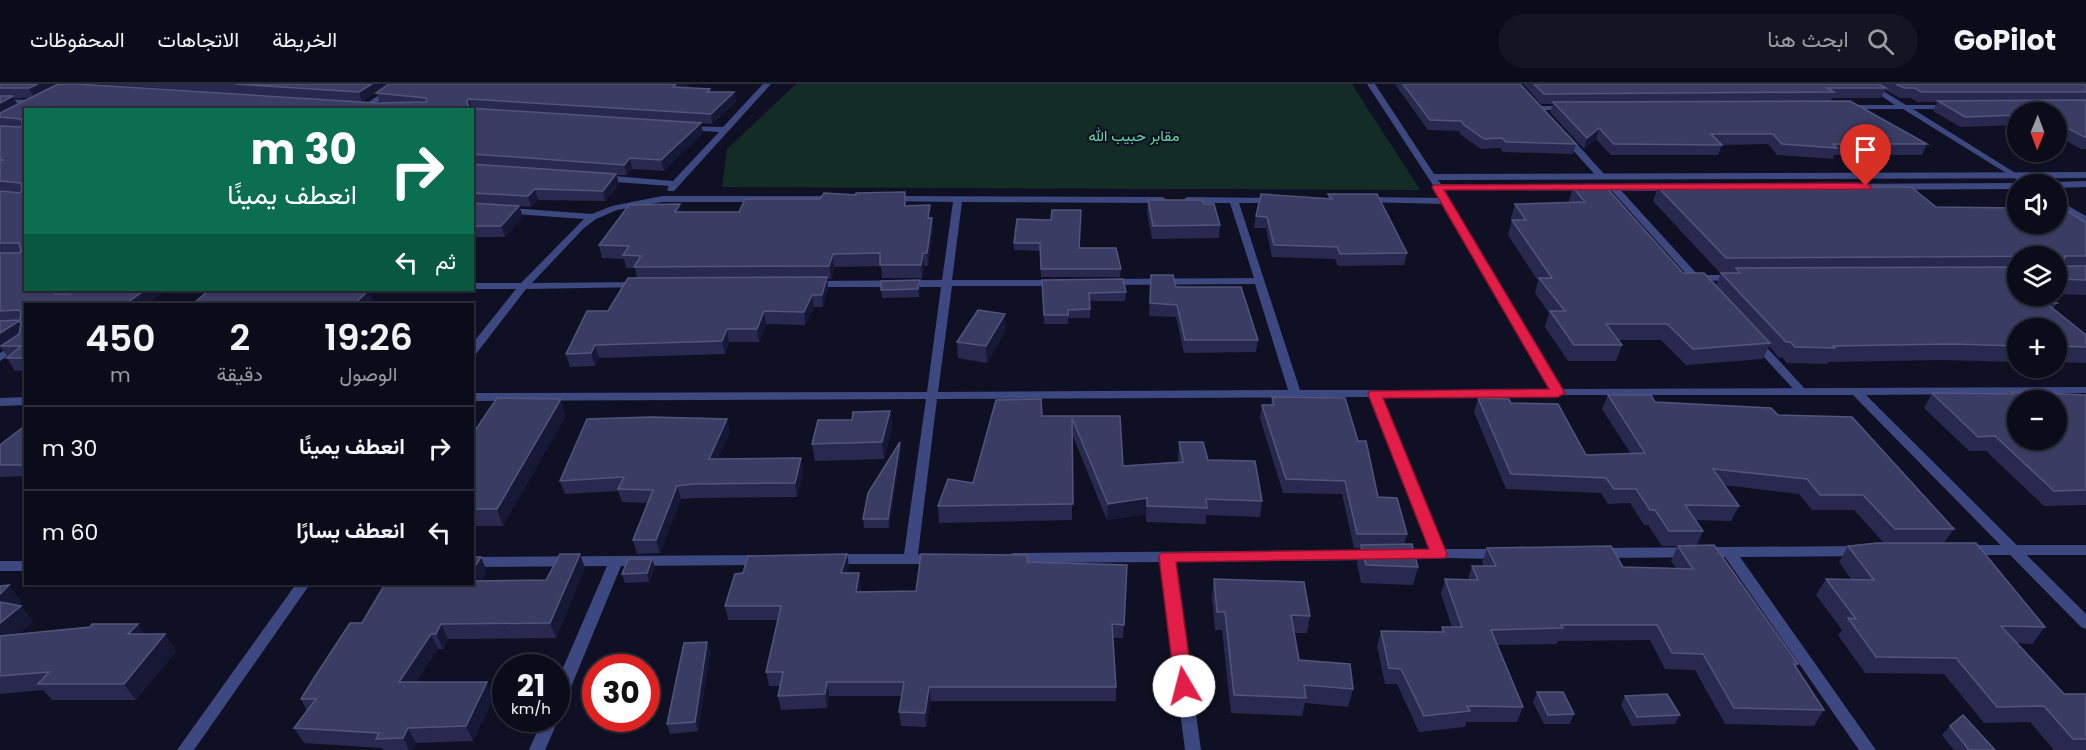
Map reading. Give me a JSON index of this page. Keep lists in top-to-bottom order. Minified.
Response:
{"parks":["مقابر حبيب الله"],"north":"bottom","page":{"header":"GoPilot","search":"ابحث هنا","nav":["الخريطة","الاتجاهات","المحفوظات"],"map_buttons":["+","−"],"turn":["30 m","انعطف يمينًا"],"then":"ثم","eta":["19:26","الوصول","2","دقيقة","450","m"],"list":[{"name":"انعطف يمينًا","value":"30 m"},{"name":"انعطف يسارًا","value":"60 m"}],"speed":"21 km/h","limit":"30"}}
